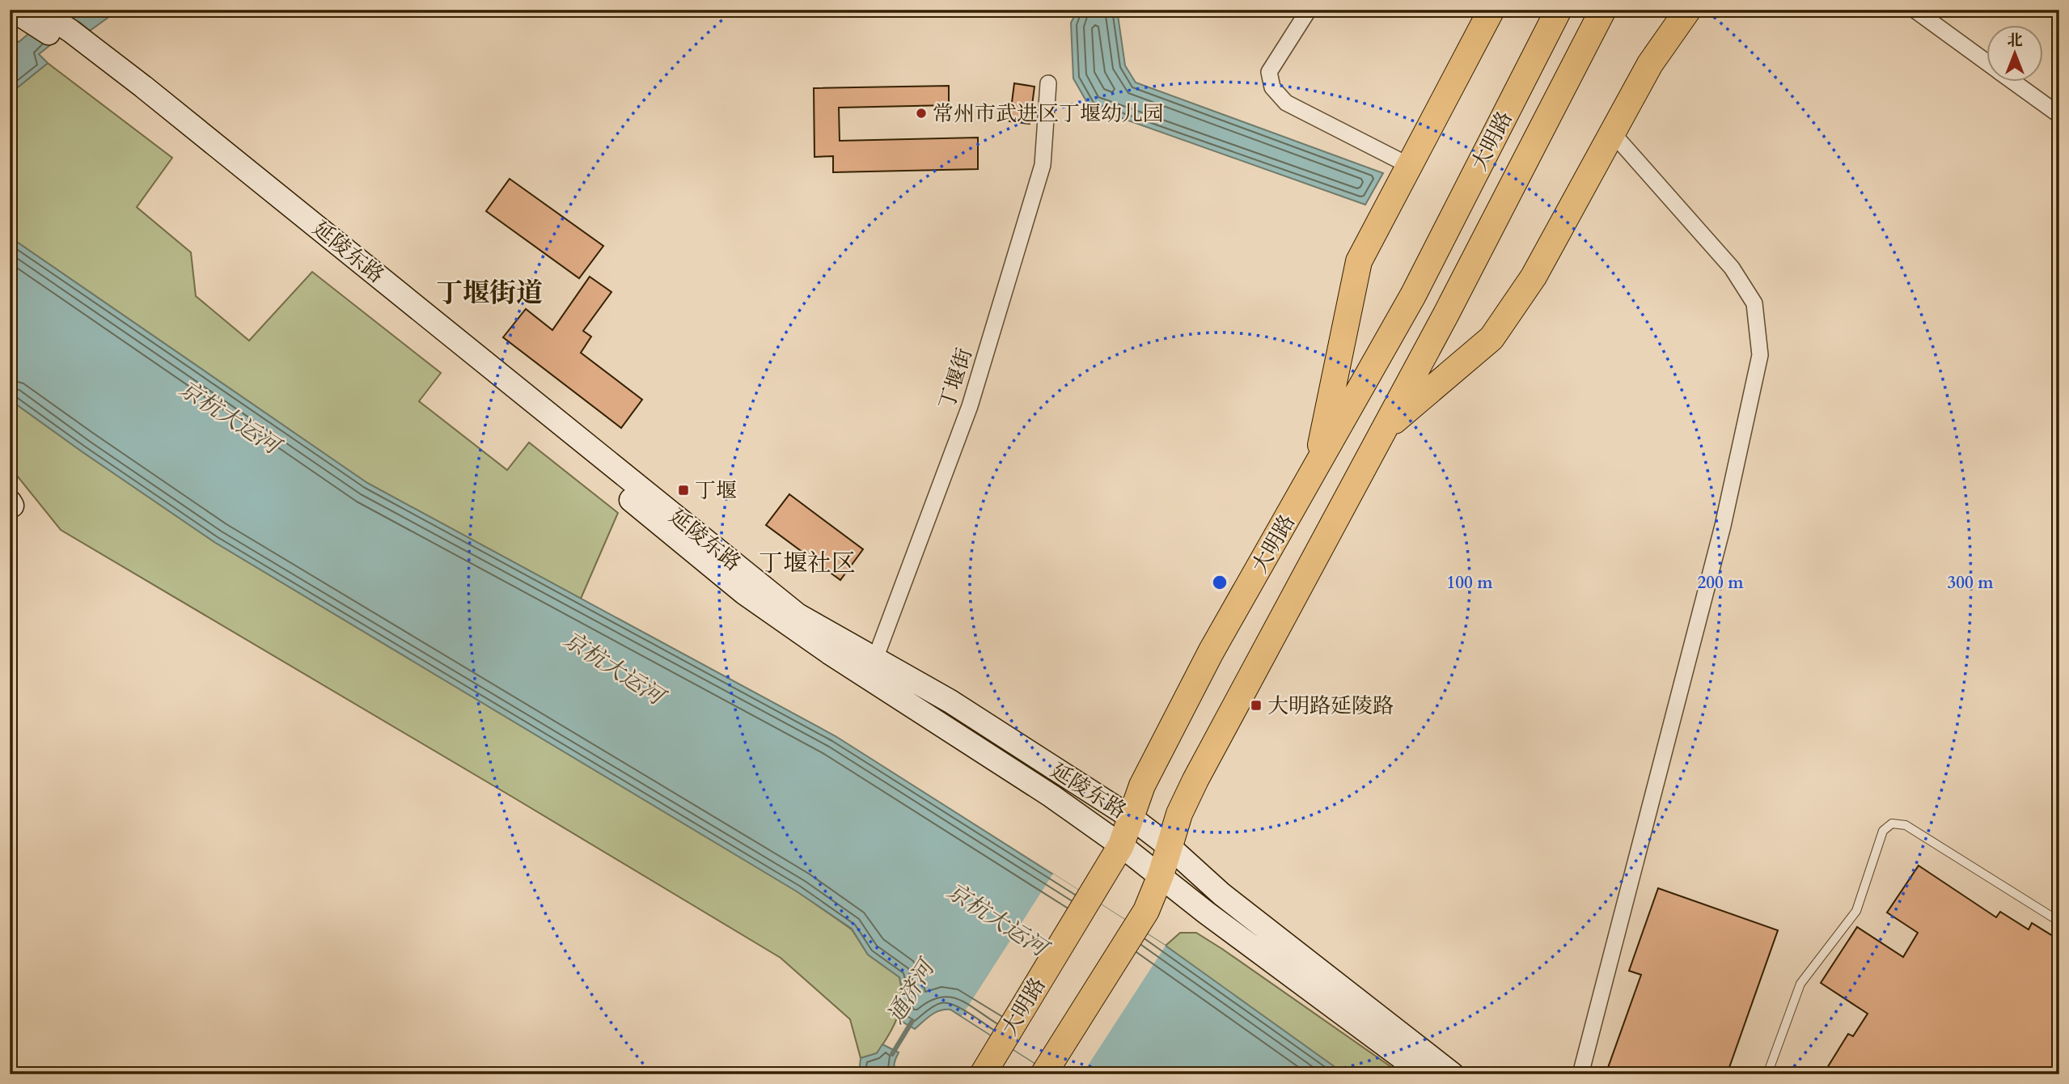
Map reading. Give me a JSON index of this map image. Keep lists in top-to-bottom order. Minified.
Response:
{"streets":{"main road":["大明路","延陵东路"],"street":["丁堰街"]},"crossings":[["大明路","延陵东路"],["延陵东路","丁堰街"]],"districts":["丁堰街道","丁堰社区"],"water":["京杭大运河","通济河"],"places":{"other":["常州市武进区丁堰幼儿园"],"transit":["丁堰","大明路延陵路"]},"north":"top","rings":["100 m","200 m","300 m"]}
